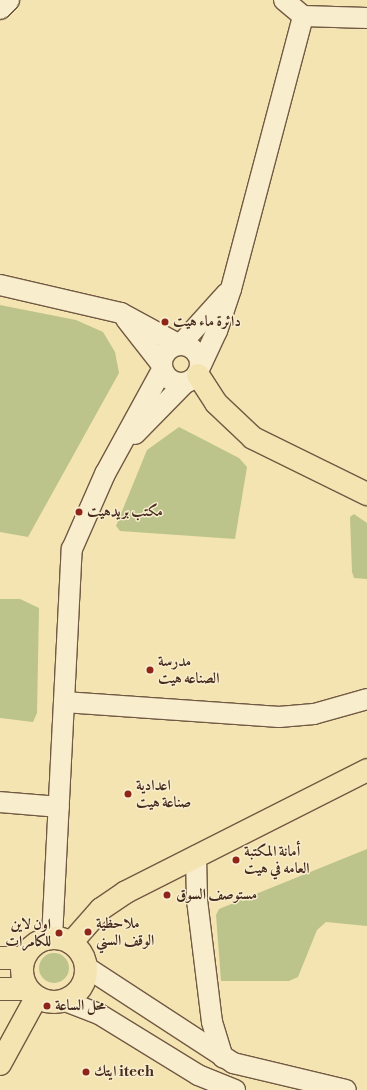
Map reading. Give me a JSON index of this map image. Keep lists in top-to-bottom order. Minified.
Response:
{"places":["دائرة ماء هيت","مكتب بريدهيت","مدرسة الصناعه هيت","اعدادية صناعة هيت","أمانة المكتبة العامه في هيت","مستوصف السوق","ملاحظية الوقف السني","اون لاين للكامرات","محل الساعة","ايتك itech"]}
